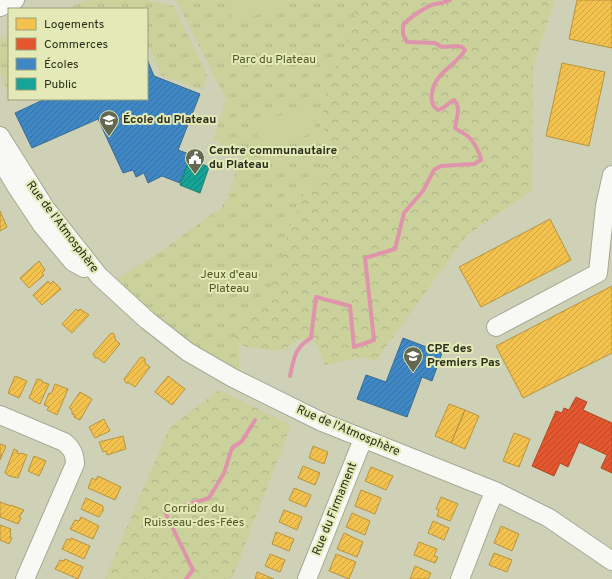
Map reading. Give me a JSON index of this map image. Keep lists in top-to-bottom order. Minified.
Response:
{"streets":{"street":["Rue de l'Atmosphère","Rue du Firmament"]},"crossings":[["Rue de l'Atmosphère","Rue du Firmament"]],"parks":["Parc du Plateau","Jeux d'eau Plateau","Corridor du Ruisseau-des-Fées"],"places":{"school or university":["École du Plateau","CPE des Premiers Pas"],"public building":["Centre communautaire du Plateau"]},"legend":["Logements","Commerces","Écoles","Public"]}
